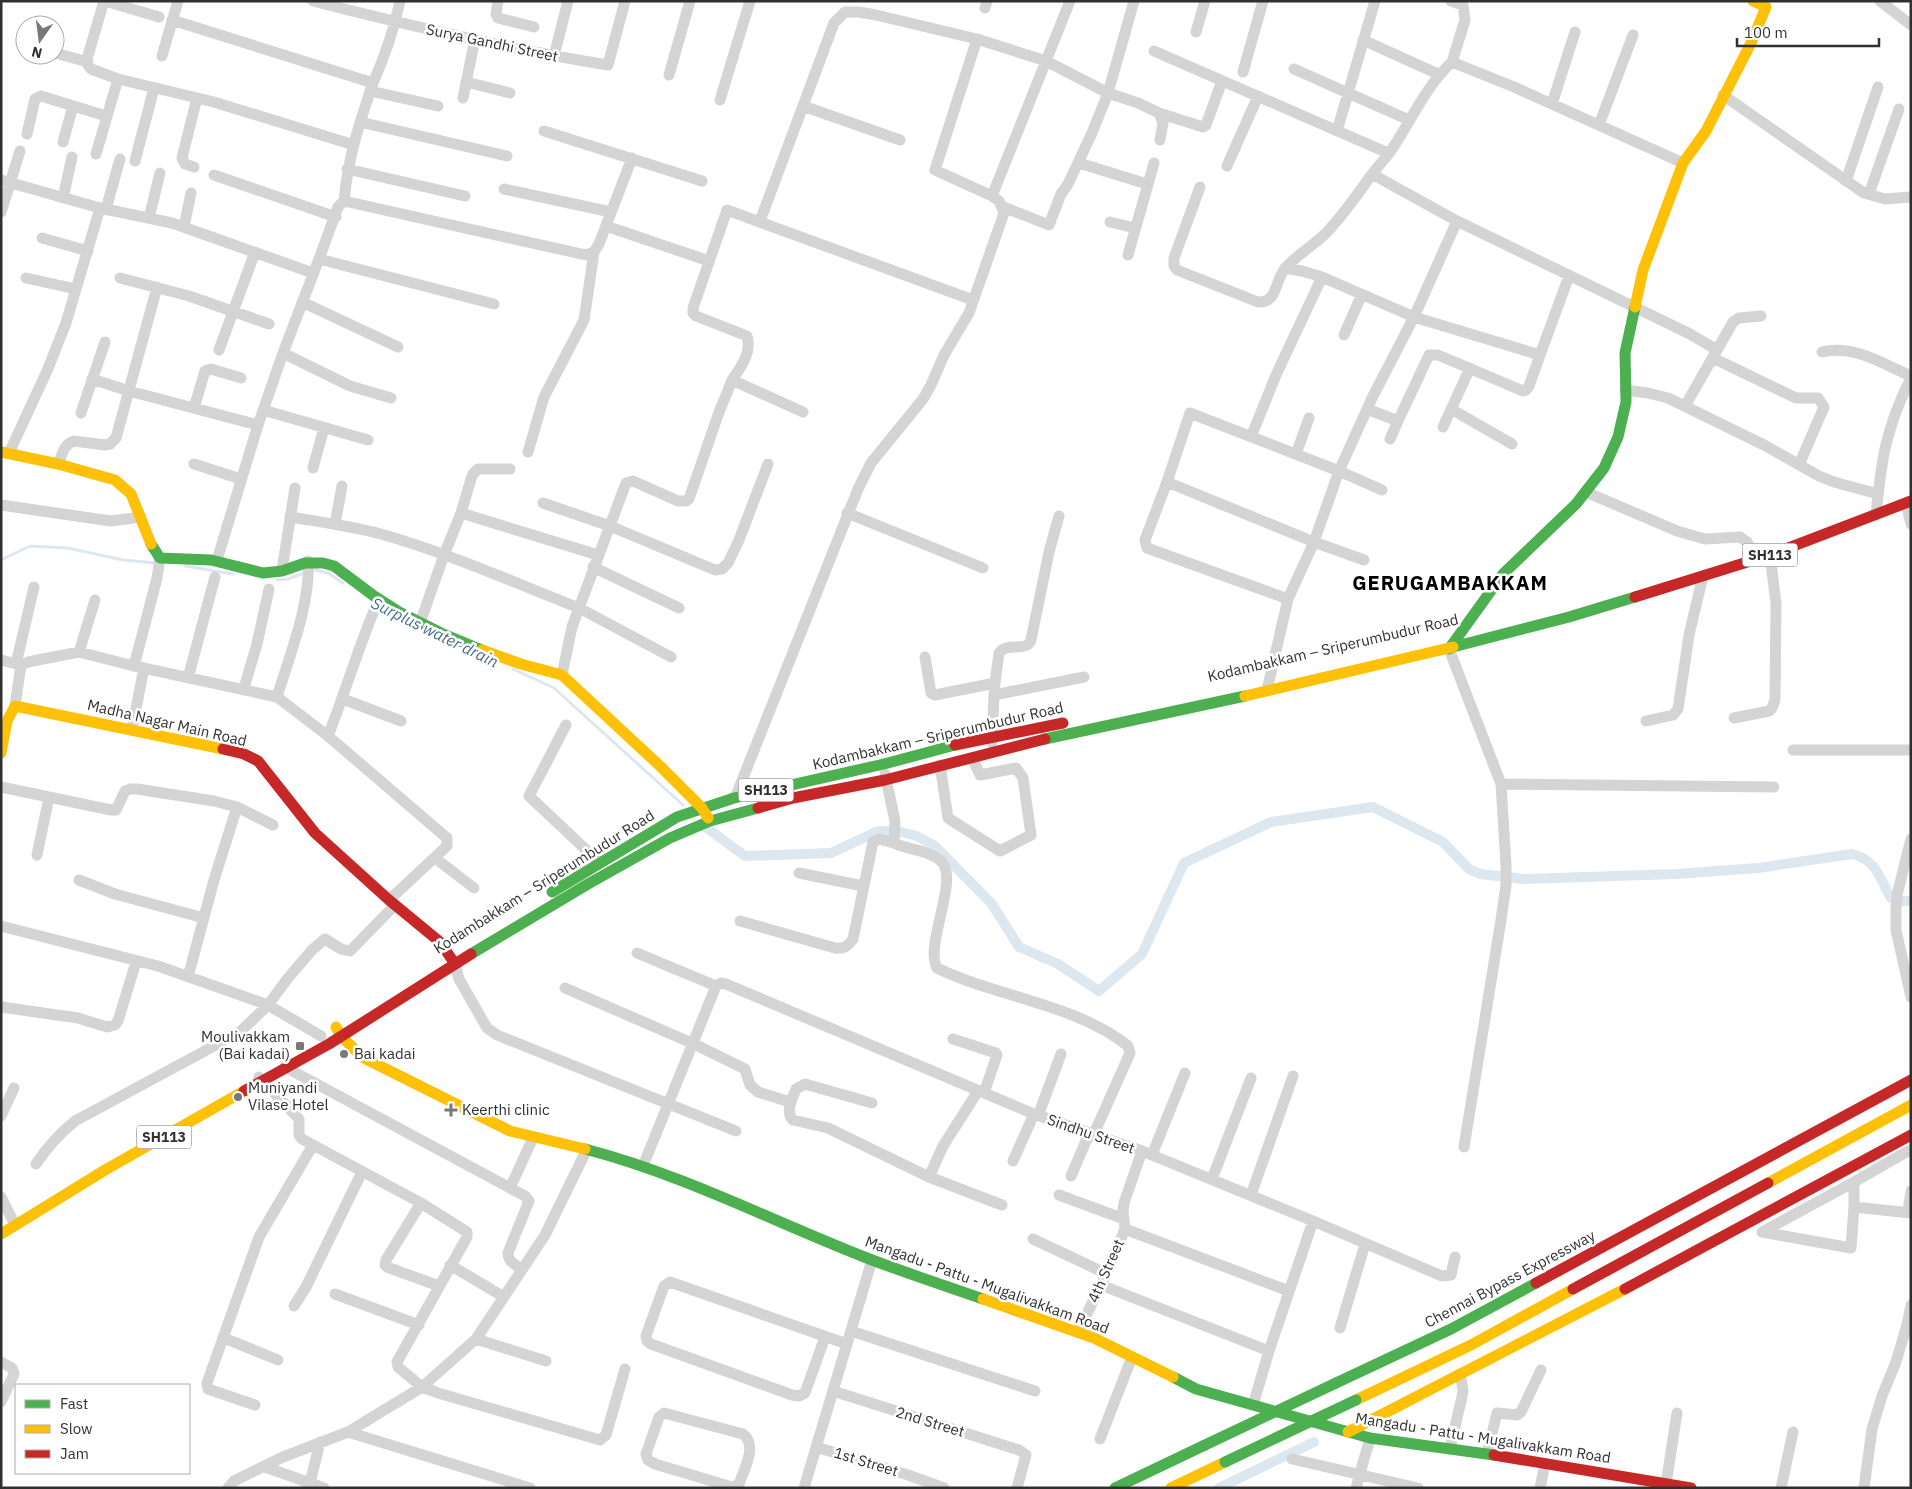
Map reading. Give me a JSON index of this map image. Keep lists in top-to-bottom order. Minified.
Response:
{"streets":{"main road":["SH113","Kodambakkam – Sriperumbudur Road","Madha Nagar Main Road","Chennai Bypass Expressway","Mangadu - Pattu - Mugalivakkam Road"],"street":["Surya Gandhi Street","Sindhu Street","4th Street","2nd Street","1st Street"]},"crossings":[["Kodambakkam – Sriperumbudur Road","Madha Nagar Main Road"],["Kodambakkam – Sriperumbudur Road","Mangadu - Pattu - Mugalivakkam Road"],["Sindhu Street","4th Street"],["4th Street","Mangadu - Pattu - Mugalivakkam Road"]],"districts":["GERUGAMBAKKAM"],"water":["Surplus water drain"],"places":{"transit":["Moulivakkam (Bai kadai)"],"other":["Bai kadai","Muniyandi Vilase Hotel"],"health":["Keerthi clinic"]},"legend":["Fast","Slow","Jam"],"scale_bar":"100 m","north":"bottom"}
